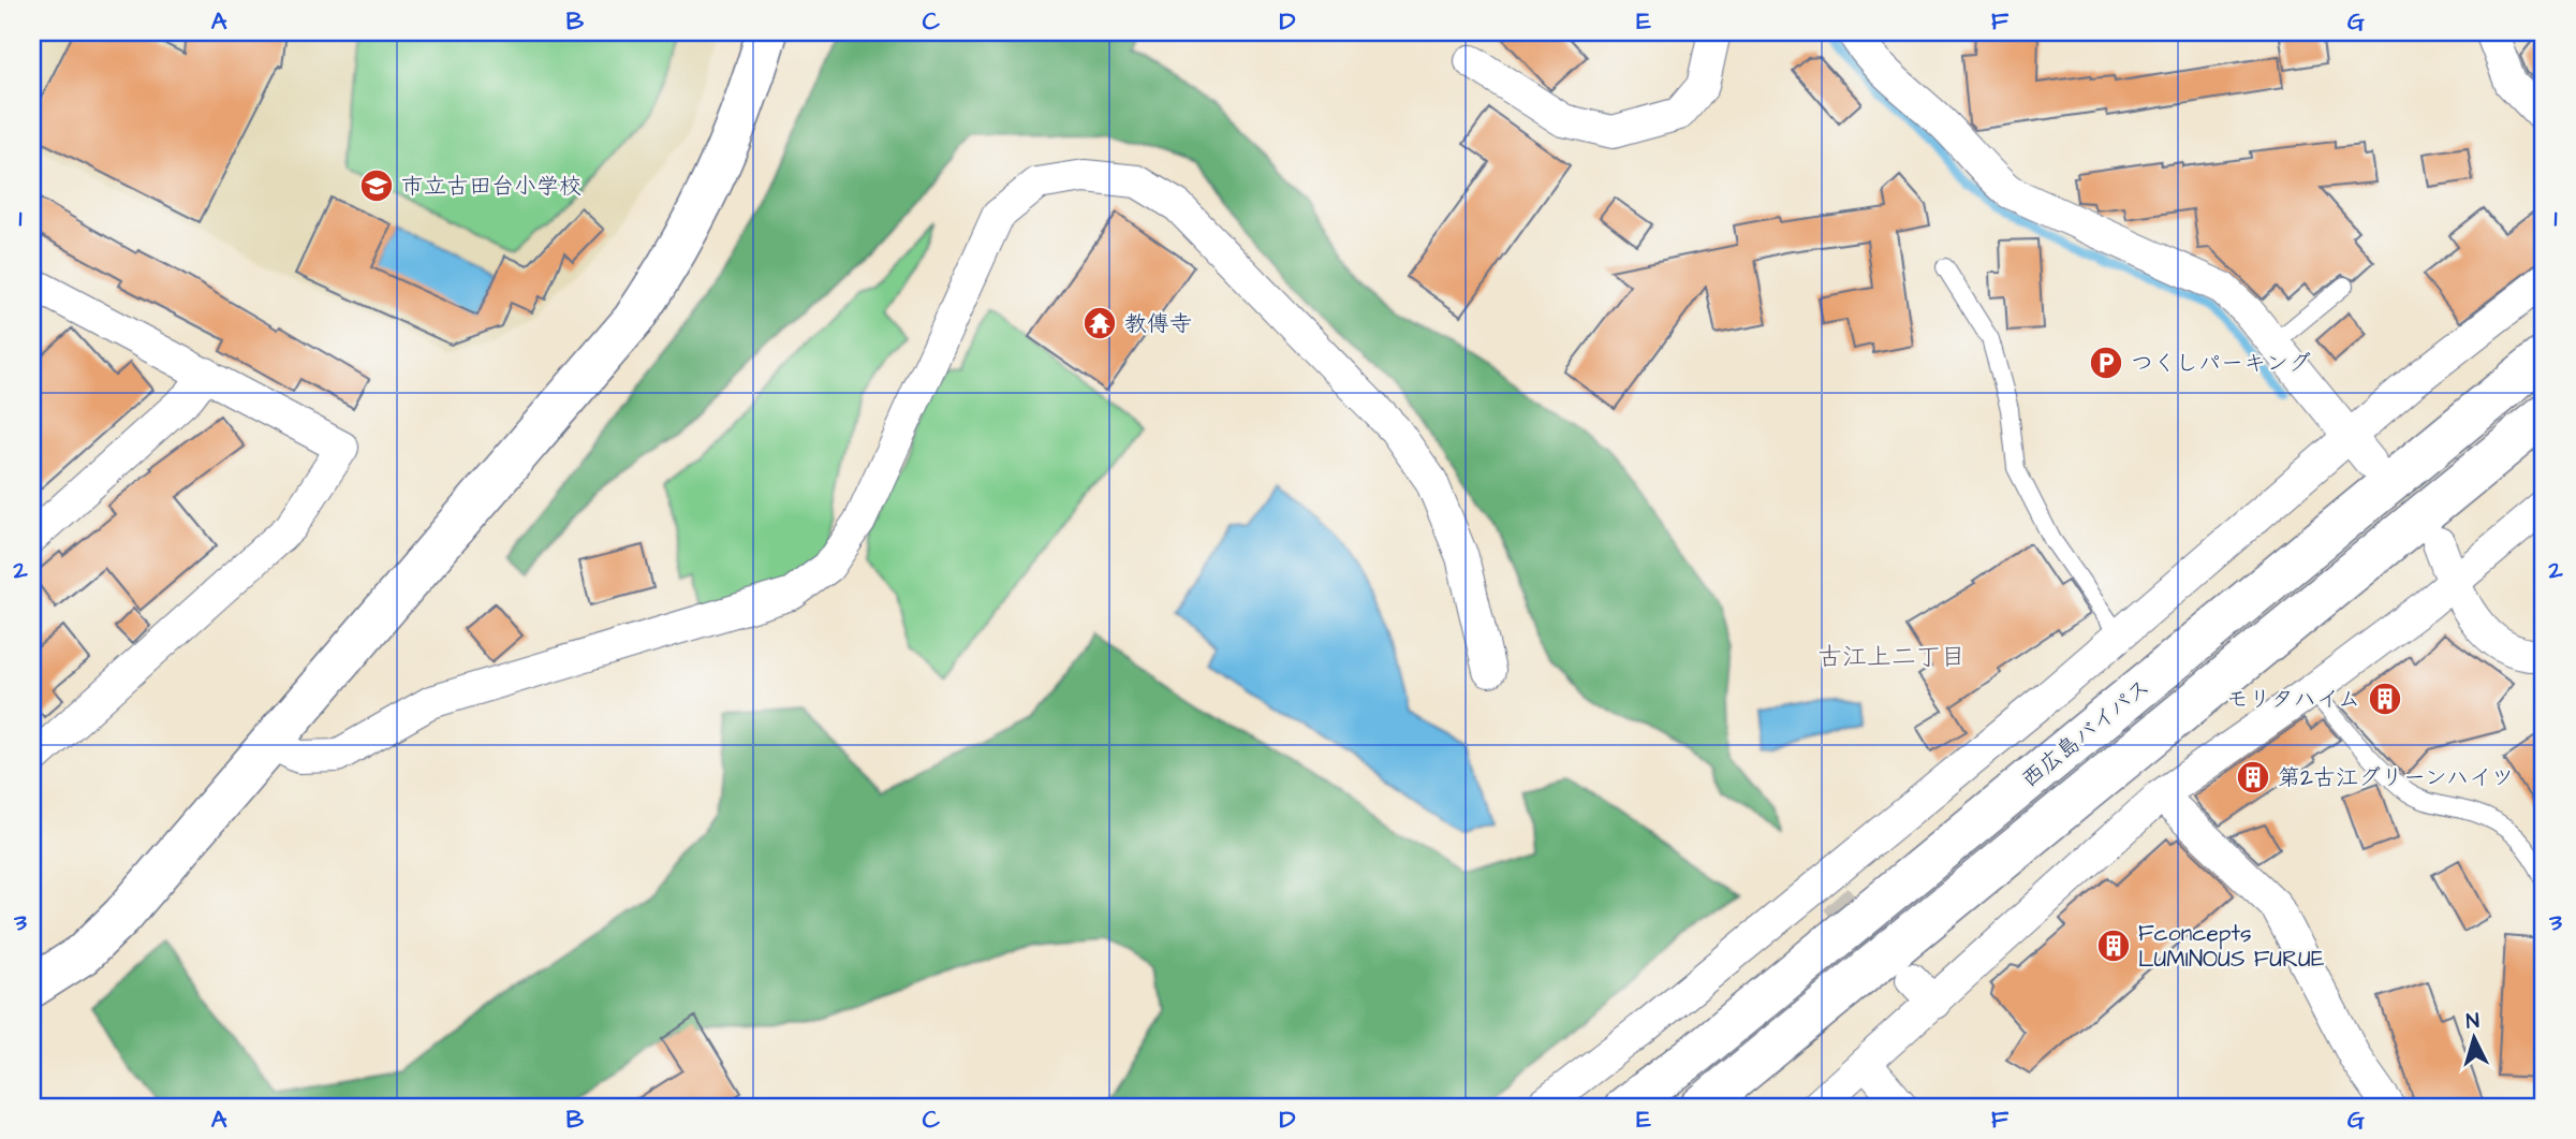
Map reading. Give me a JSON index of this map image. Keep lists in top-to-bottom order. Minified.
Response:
{"streets":{"main road":["西広島バイパス"]},"districts":["古江上二丁目"],"places":{"school or university":["市立古田台小学校"],"temple":["教傳寺"],"parking":["つくしパーキング"],"building":["モリタハイム","第2古江グリーンハイツ","Fconcepts LUMINOUS FURUE"]},"north":"top","grid":{"columns":["A","B","C","D","E","F","G"],"rows":["1","2","3"]}}
